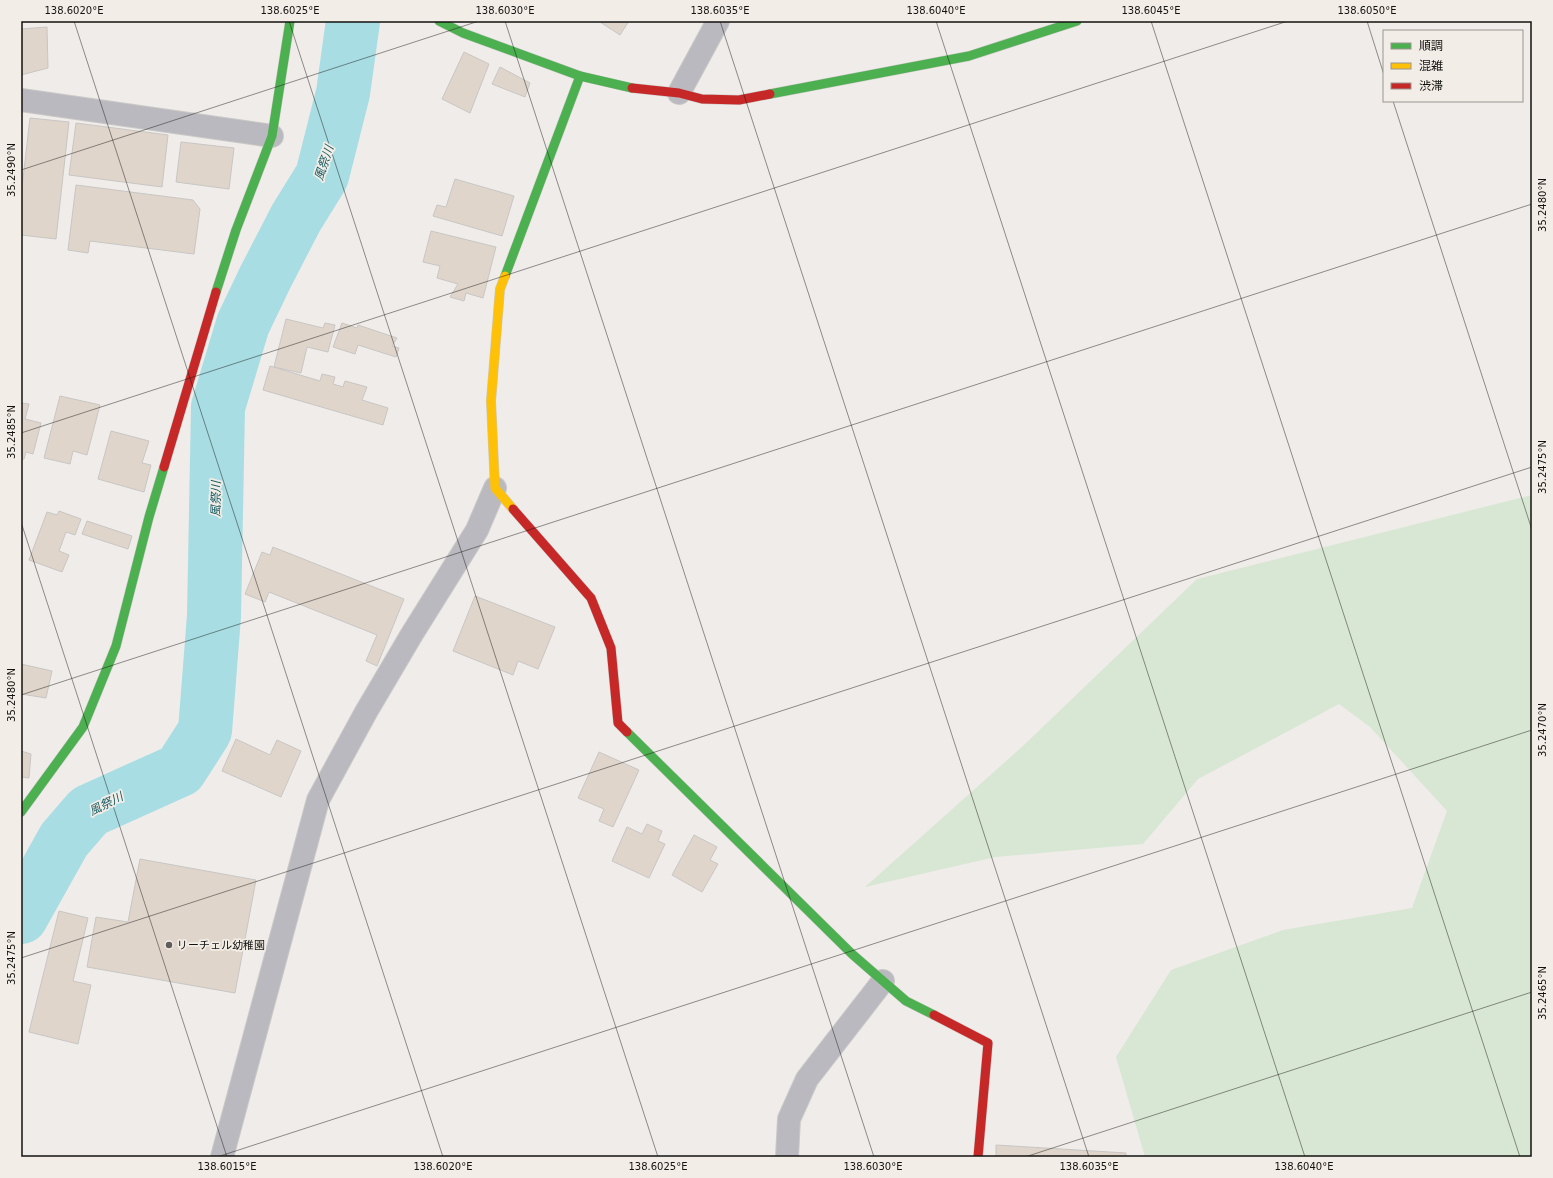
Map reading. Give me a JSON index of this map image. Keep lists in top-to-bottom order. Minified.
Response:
{"water":["風祭川"],"places":["リーチェル幼稚園"],"legend":["順調","混雑","渋滞"],"coordinates":["138.6020°E","138.6025°E","138.6030°E","138.6035°E","138.6040°E","138.6045°E","138.6050°E","35.2490°N","35.2480°N","35.2485°N","35.2475°N","35.2470°N","35.2465°N","138.6015°E"]}
